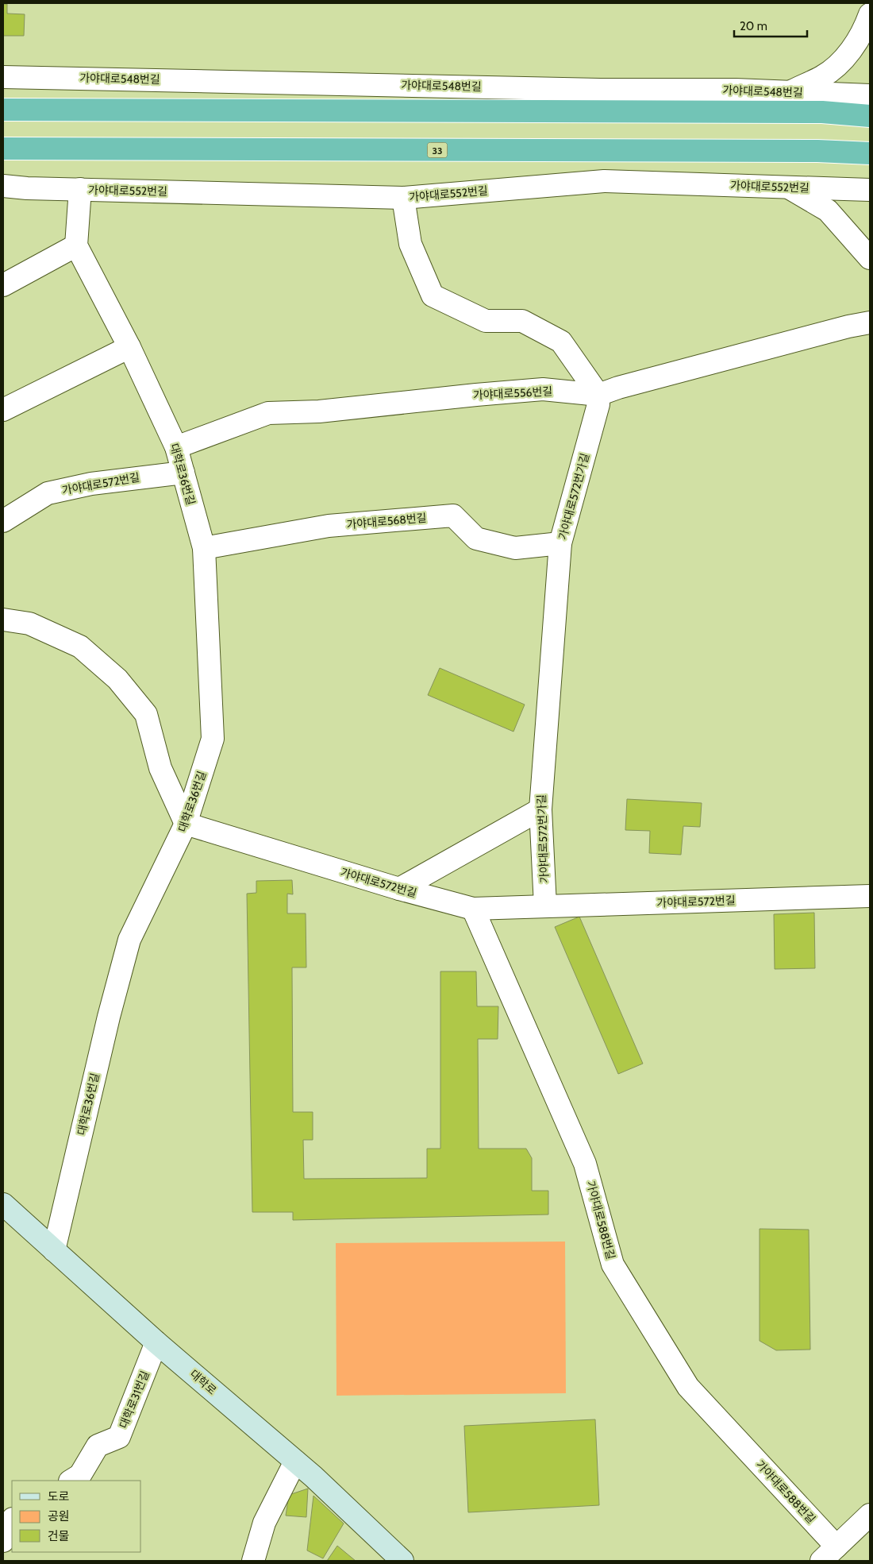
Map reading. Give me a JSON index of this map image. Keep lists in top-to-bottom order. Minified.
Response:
{"streets":{"highway":["33"],"main road":["대학로"],"street":["가야대로548번길","가야대로552번길","가야대로556번길","대학로36번길","가야대로572번길","가야대로572번가길","가야대로568번길","가야대로588번길","대학로31번길"]},"crossings":[["가야대로556번길","대학로36번길"],["가야대로556번길","가야대로572번가길"],["대학로36번길","가야대로572번길"],["대학로36번길","가야대로568번길"],["대학로36번길","대학로"],["가야대로572번길","가야대로572번가길"],["가야대로572번길","가야대로588번길"],["가야대로572번가길","가야대로568번길"],["대학로","대학로31번길"]],"legend":["도로","공원","건물"],"scale_bar":"20 m"}
